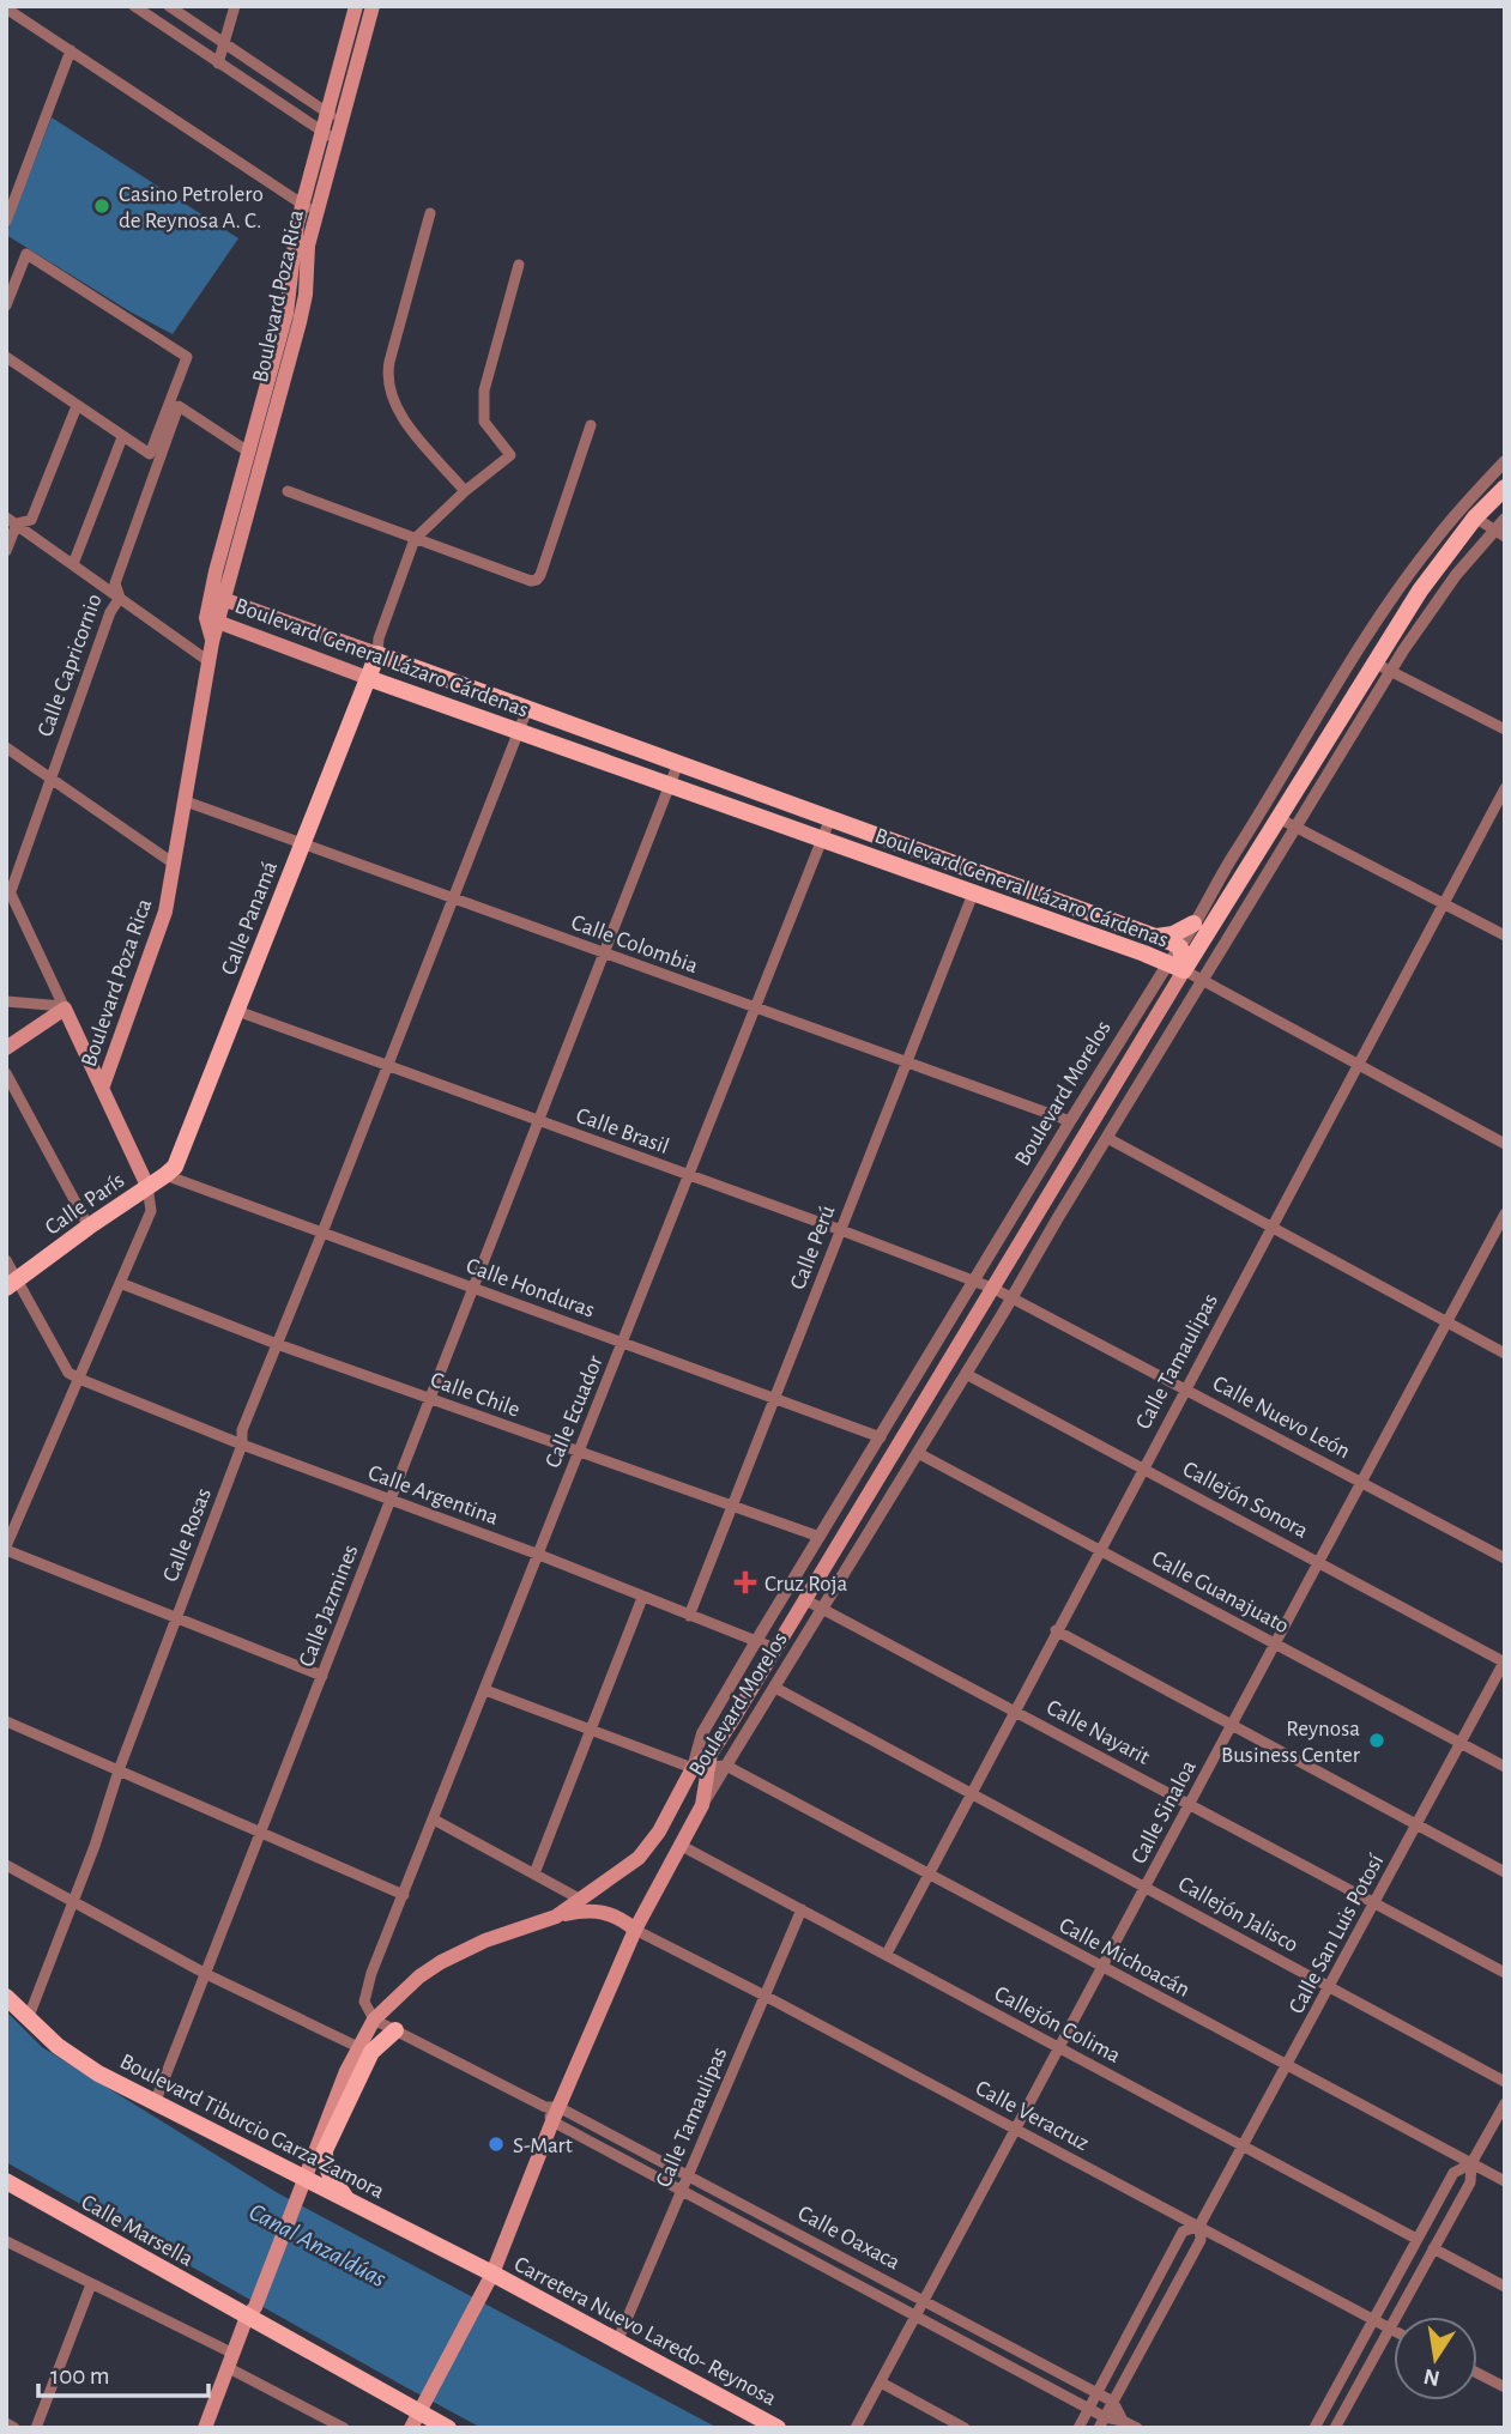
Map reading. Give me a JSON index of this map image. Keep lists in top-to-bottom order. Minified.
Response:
{"streets":{"main road":["Boulevard Poza Rica","Boulevard General Lázaro Cárdenas","Calle Panamá","Boulevard Morelos","Calle París","Boulevard Tiburcio Garza Zamora","Calle Marsella","Carretera Nuevo Laredo- Reynosa"],"street":["Calle Capricornio","Calle Colombia","Calle Brasil","Calle Perú","Calle Honduras","Calle Tamaulipas","Calle Chile","Calle Ecuador","Calle Nuevo León","Calle Argentina","Callejón Sonora","Calle Rosas","Calle Guanajuato","Calle Jazmines","Calle Nayarit","Calle Sinaloa","Callejón Jalisco","Calle San Luis Potosí","Calle Michoacán","Callejón Colima","Calle Veracruz","Calle Oaxaca"]},"crossings":[["Boulevard Poza Rica","Boulevard General Lázaro Cárdenas"],["Boulevard Poza Rica","Calle Capricornio"],["Boulevard Poza Rica","Calle Colombia"],["Boulevard General Lázaro Cárdenas","Calle Panamá"],["Boulevard General Lázaro Cárdenas","Boulevard Morelos"],["Boulevard General Lázaro Cárdenas","Calle Perú"],["Boulevard General Lázaro Cárdenas","Calle Ecuador"],["Boulevard General Lázaro Cárdenas","Calle Rosas"],["Boulevard General Lázaro Cárdenas","Calle Jazmines"],["Calle Panamá","Calle Colombia"],["Calle Panamá","Calle Brasil"],["Calle Panamá","Calle París"],["Calle Panamá","Calle Honduras"],["Calle Colombia","Boulevard Morelos"],["Calle Colombia","Calle Perú"],["Calle Colombia","Calle Ecuador"],["Calle Colombia","Calle Rosas"],["Calle Colombia","Calle Jazmines"],["Boulevard Morelos","Calle Brasil"],["Boulevard Morelos","Calle Honduras"],["Boulevard Morelos","Calle Chile"],["Boulevard Morelos","Calle Ecuador"],["Boulevard Morelos","Calle Nuevo León"],["Boulevard Morelos","Calle Argentina"],["Boulevard Morelos","Callejón Sonora"],["Boulevard Morelos","Calle Guanajuato"],["Boulevard Morelos","Calle Nayarit"],["Boulevard Morelos","Callejón Jalisco"],["Boulevard Morelos","Calle Michoacán"],["Boulevard Morelos","Callejón Colima"],["Boulevard Morelos","Calle Veracruz"],["Boulevard Morelos","Boulevard Tiburcio Garza Zamora"],["Boulevard Morelos","Calle Marsella"],["Boulevard Morelos","Calle Oaxaca"],["Boulevard Morelos","Carretera Nuevo Laredo- Reynosa"],["Calle Brasil","Calle Perú"],["Calle Brasil","Calle Ecuador"],["Calle Brasil","Calle Nuevo León"],["Calle Brasil","Calle Rosas"],["Calle Brasil","Calle Jazmines"],["Calle Perú","Calle Honduras"],["Calle Perú","Calle Chile"],["Calle Perú","Calle Argentina"],["Calle Honduras","Calle Ecuador"],["Calle Honduras","Calle Rosas"],["Calle Honduras","Calle Jazmines"],["Calle Tamaulipas","Calle Nuevo León"],["Calle Tamaulipas","Callejón Sonora"],["Calle Tamaulipas","Calle Guanajuato"],["Calle Tamaulipas","Calle Nayarit"],["Calle Tamaulipas","Callejón Jalisco"],["Calle Tamaulipas","Calle Michoacán"],["Calle Tamaulipas","Callejón Colima"],["Calle Tamaulipas","Calle Veracruz"],["Calle Tamaulipas","Calle Oaxaca"],["Calle Tamaulipas","Carretera Nuevo Laredo- Reynosa"],["Calle Chile","Calle Ecuador"],["Calle Chile","Calle Rosas"],["Calle Chile","Calle Jazmines"],["Calle Ecuador","Calle Argentina"],["Calle Ecuador","Calle Oaxaca"],["Calle Nuevo León","Calle Sinaloa"],["Calle Argentina","Calle Rosas"],["Calle Argentina","Calle Jazmines"],["Callejón Sonora","Calle Sinaloa"],["Callejón Sonora","Calle San Luis Potosí"],["Calle Rosas","Boulevard Tiburcio Garza Zamora"],["Calle Guanajuato","Calle Sinaloa"],["Calle Guanajuato","Calle San Luis Potosí"],["Calle Jazmines","Boulevard Tiburcio Garza Zamora"],["Calle Nayarit","Calle Sinaloa"],["Calle Nayarit","Calle San Luis Potosí"],["Calle Sinaloa","Callejón Jalisco"],["Calle Sinaloa","Calle Michoacán"],["Calle Sinaloa","Callejón Colima"],["Calle Sinaloa","Calle Veracruz"],["Calle Sinaloa","Calle Oaxaca"],["Callejón Jalisco","Calle San Luis Potosí"],["Calle San Luis Potosí","Calle Michoacán"],["Calle San Luis Potosí","Callejón Colima"],["Calle San Luis Potosí","Calle Veracruz"],["Calle San Luis Potosí","Calle Oaxaca"],["Boulevard Tiburcio Garza Zamora","Carretera Nuevo Laredo- Reynosa"]],"water":["Canal Anzaldúas"],"places":{"other":["Casino Petrolero de Reynosa A. C.","Reynosa Business Center","S-Mart"],"health":["Cruz Roja"]},"scale_bar":"100 m","north":"bottom"}
